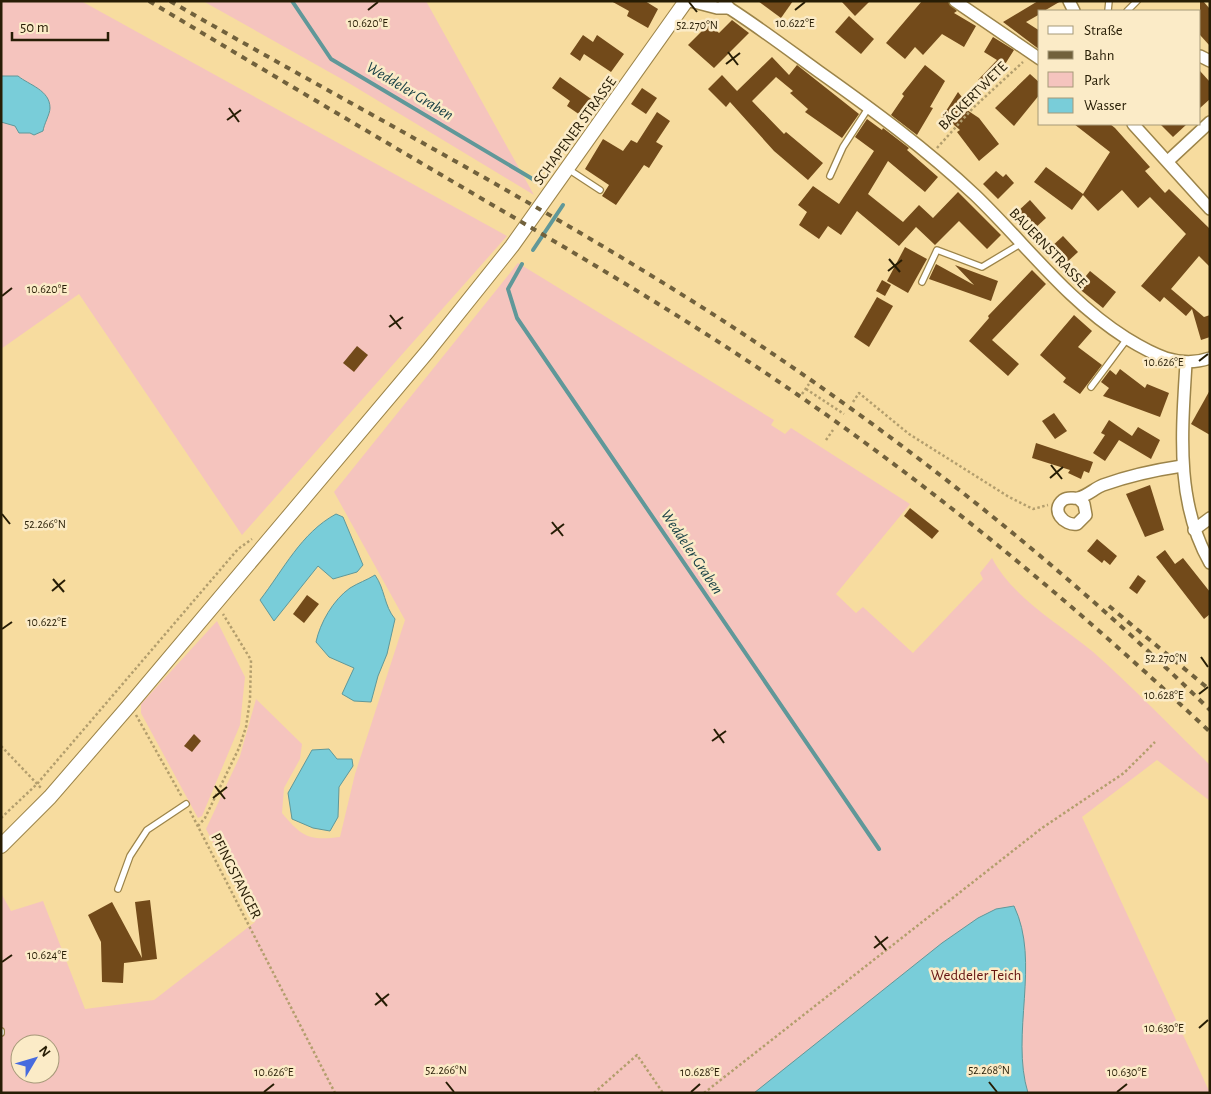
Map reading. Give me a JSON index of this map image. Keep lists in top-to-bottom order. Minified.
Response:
{"streets":{"street":["SCHAPENER STRASSE","BAUERNSTRASSE"],"path":["BÄCKERTWETE","PFINGSTANGER"]},"crossings":[["BÄCKERTWETE","BAUERNSTRASSE"],["SCHAPENER STRASSE","BAUERNSTRASSE"],["SCHAPENER STRASSE","PFINGSTANGER"]],"water":["Weddeler Graben"],"parks":["Weddeler Teich"],"legend":["Straße","Bahn","Park","Wasser"],"scale_bar":"50 m","north":"top right","coordinates":["10.620°E","10.622°E","52.270°N","10.626°E","52.266°N","10.628°E","10.624°E","10.630°E","52.268°N"]}
